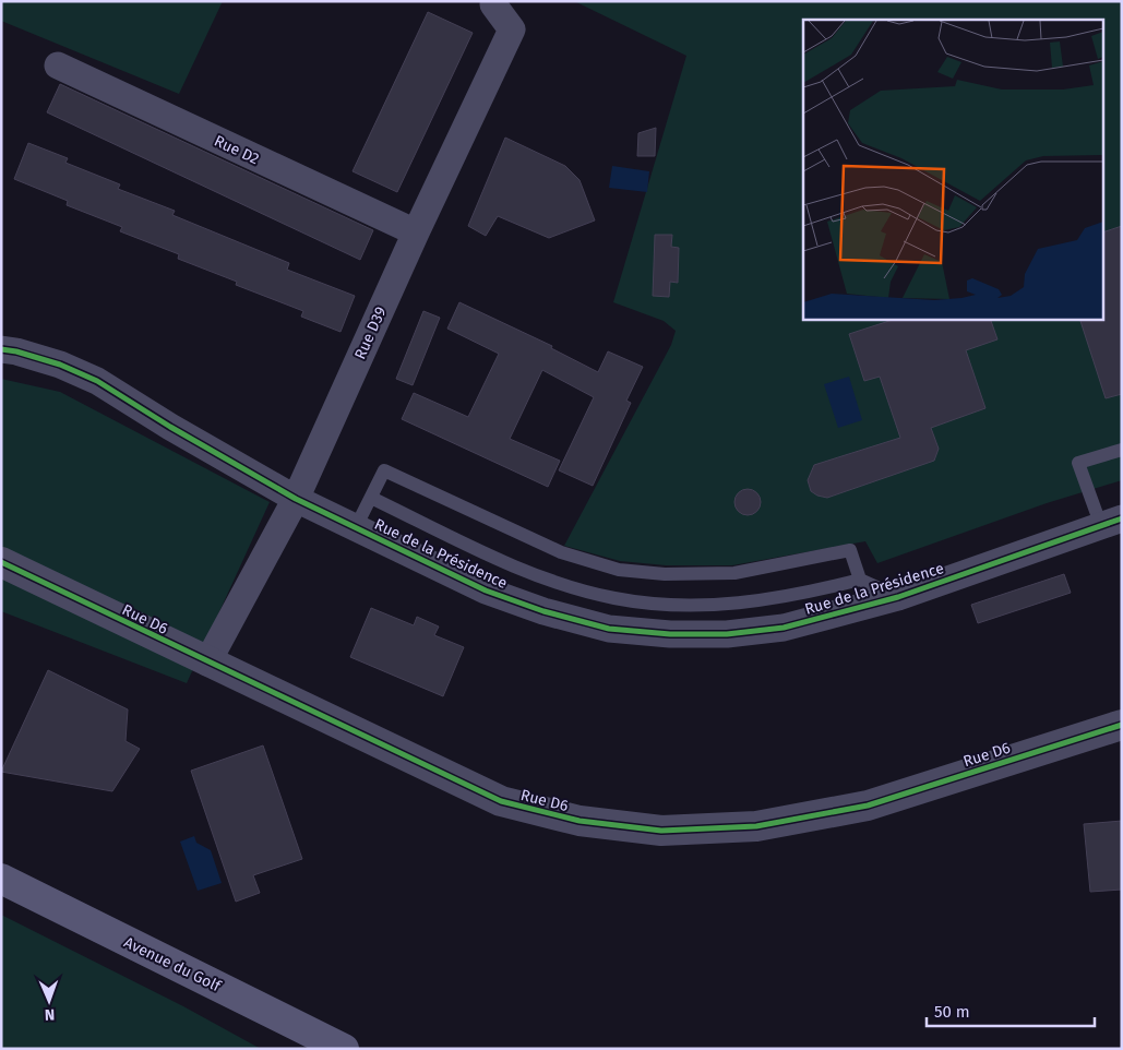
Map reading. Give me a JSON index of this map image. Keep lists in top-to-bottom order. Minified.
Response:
{"streets":{"main road":["Avenue du Golf"],"street":["Rue D2","Rue D39","Rue de la Présidence","Rue D6"]},"crossings":[["Rue D2","Rue D39"],["Rue D39","Rue de la Présidence"],["Rue D39","Rue D6"]],"scale_bar":"50 m","north":"bottom"}
